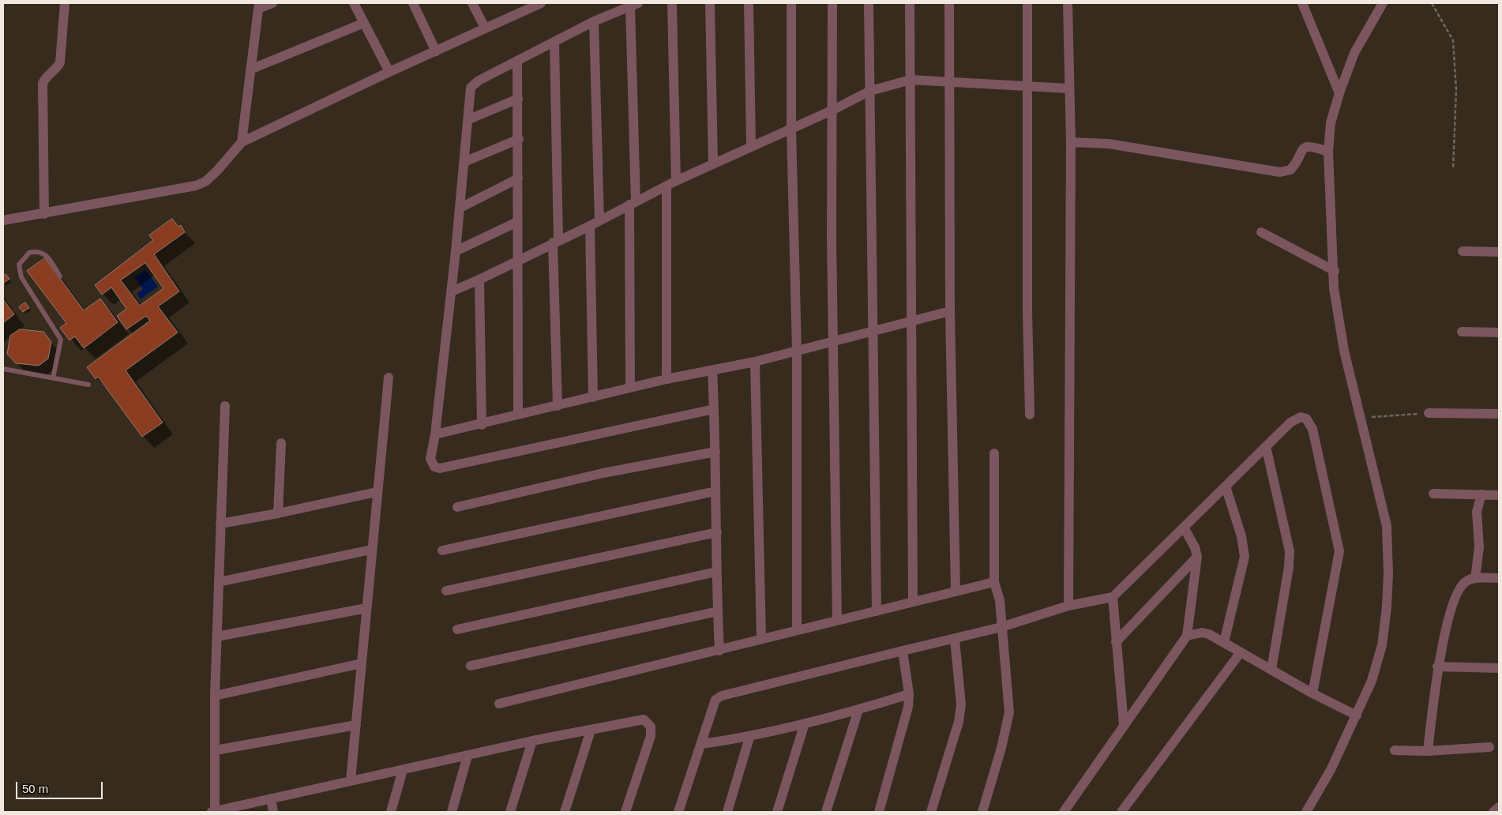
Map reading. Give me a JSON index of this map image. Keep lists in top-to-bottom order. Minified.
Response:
{"scale_bar":"50 m"}
